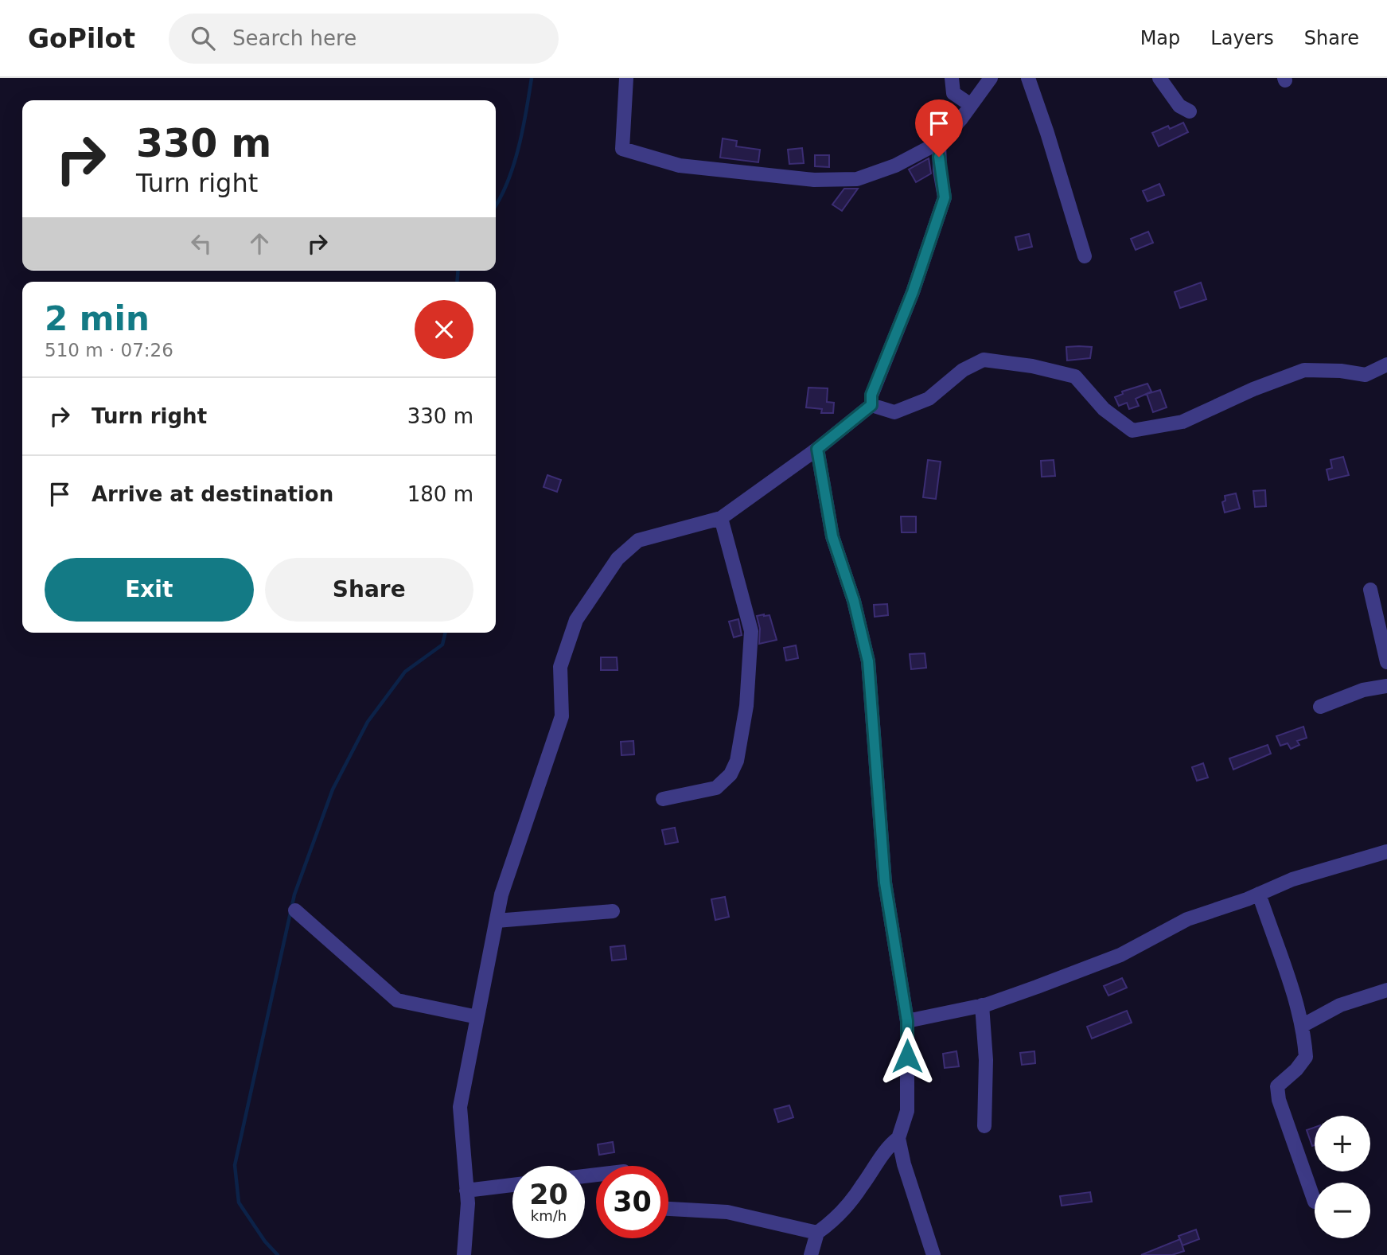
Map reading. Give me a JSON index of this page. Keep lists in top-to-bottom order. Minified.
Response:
{"page":{"header":"GoPilot","search":"Search here","nav":["Map","Layers","Share"],"turn":["330 m","Turn right"],"heading":["2 min","510 m · 07:26"],"list":[{"name":"Turn right","value":"330 m"},{"name":"Arrive at destination","value":"180 m"}],"buttons":["Exit","Share"],"map_buttons":["+","−"],"speed":"20 km/h","limit":"30"}}
